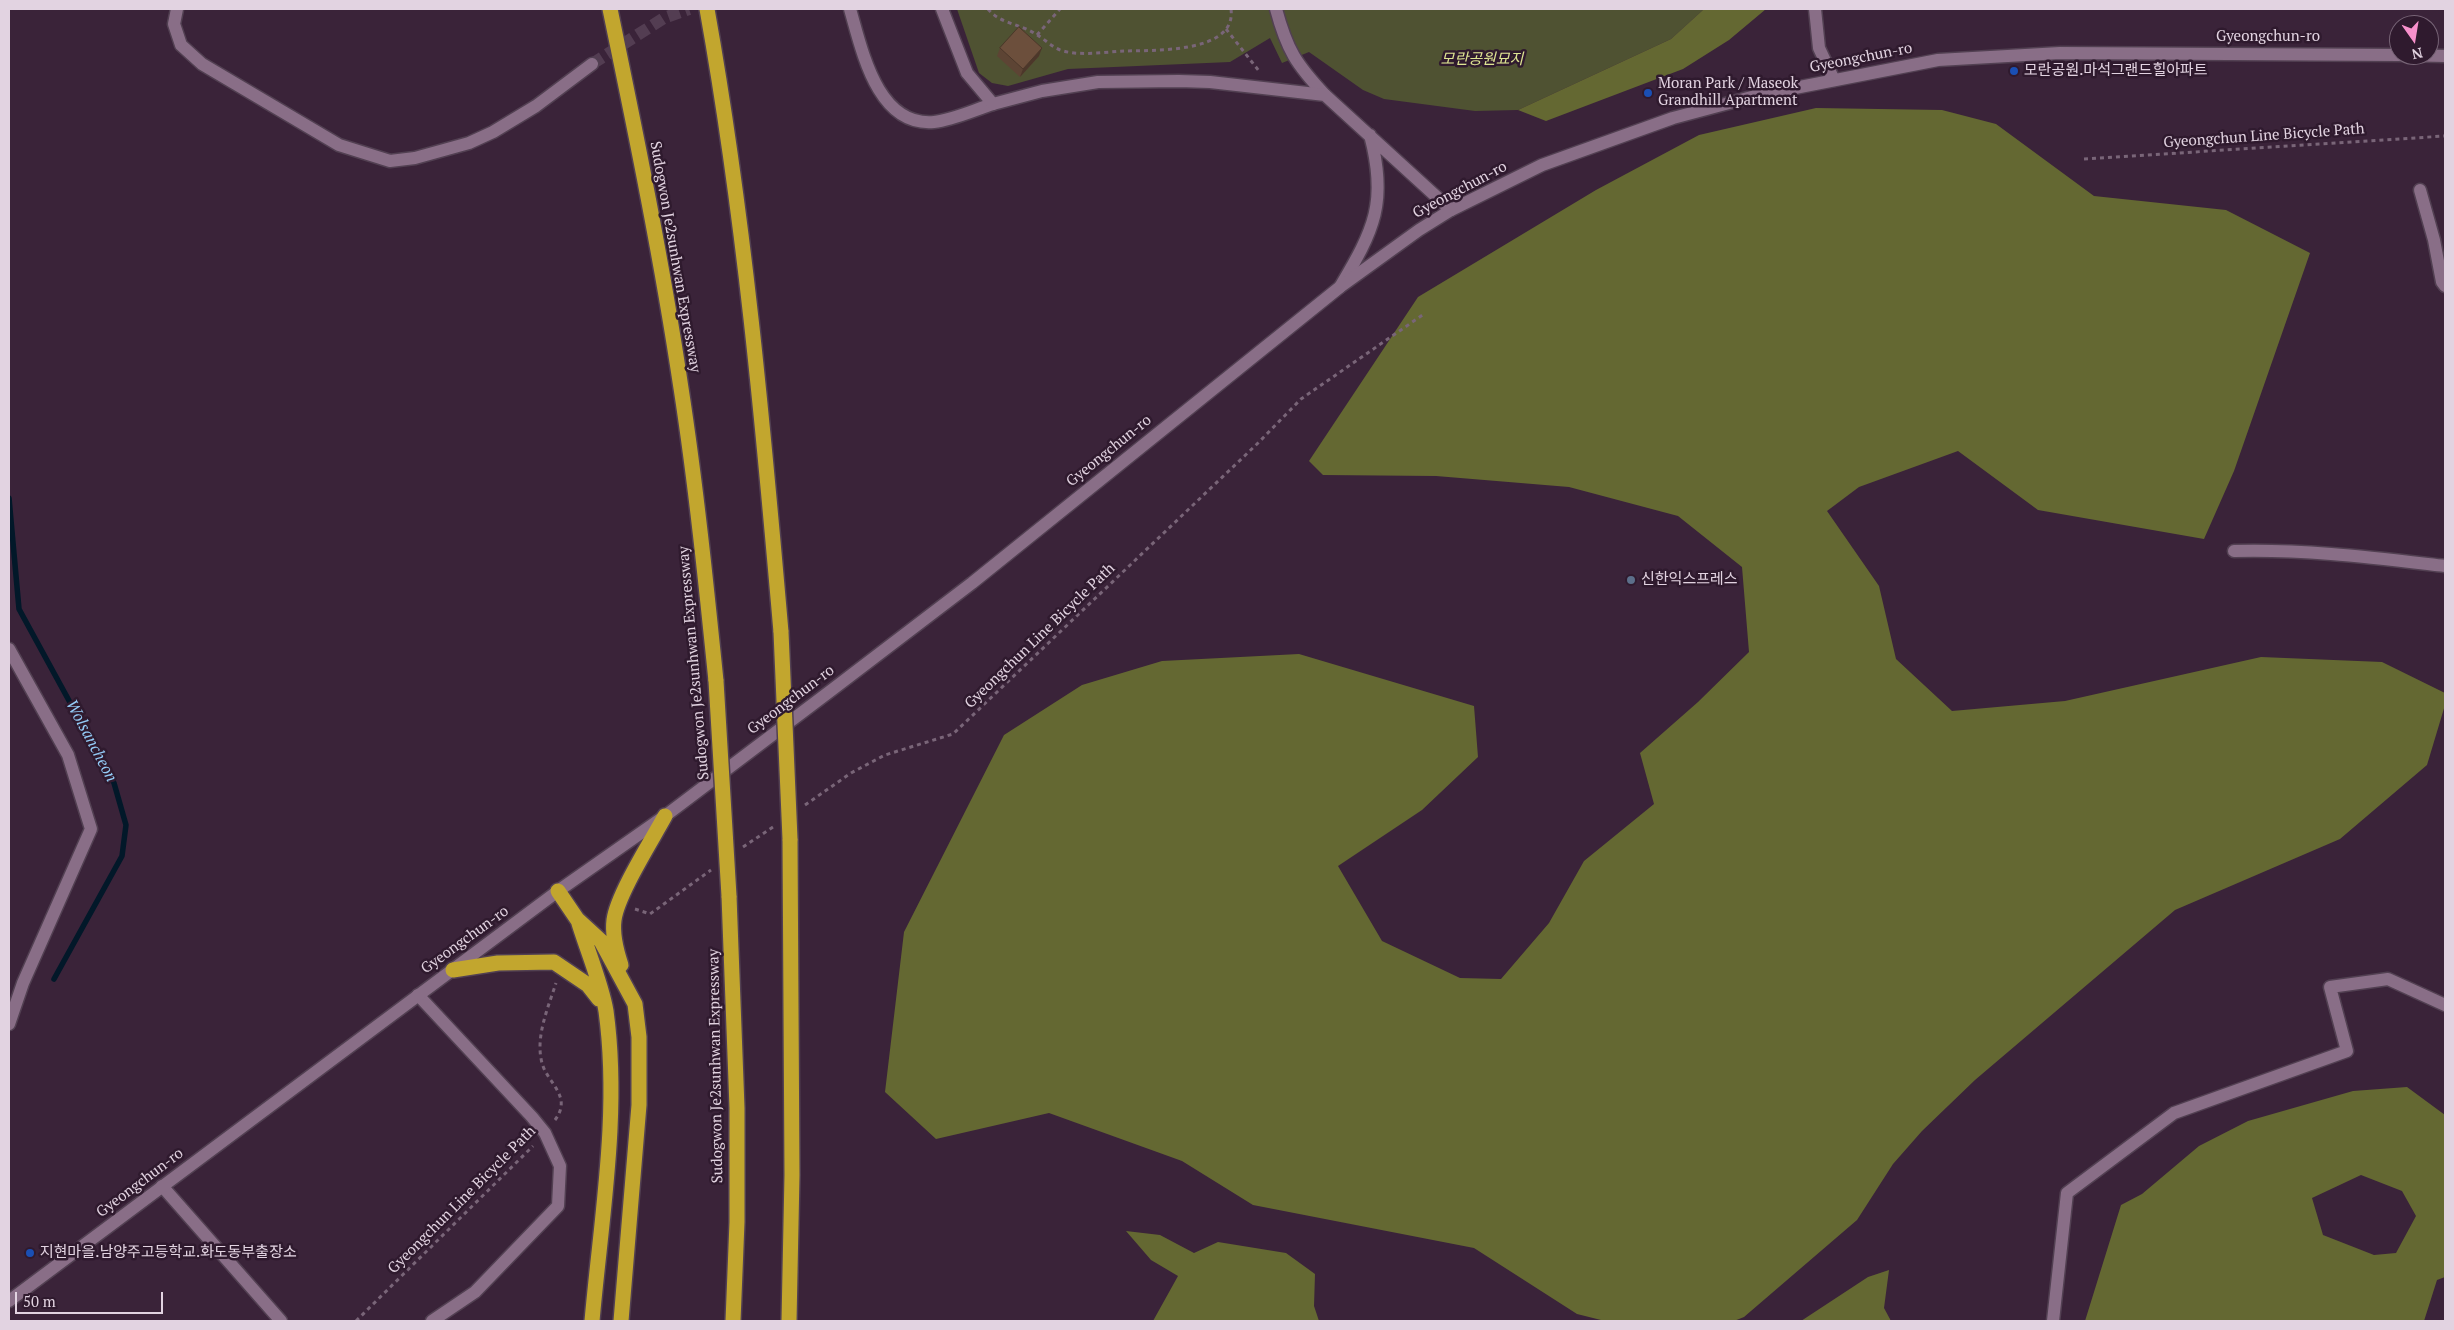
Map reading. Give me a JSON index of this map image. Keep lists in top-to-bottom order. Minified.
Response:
{"streets":{"highway":["Sudogwon Je2sunhwan Expressway"],"street":["Gyeongchun-ro"],"path":["Gyeongchun Line Bicycle Path"]},"water":["Wolsancheon"],"parks":["모란공원묘지"],"places":["모란공원.마석그랜드힐아파트","Moran Park / Maseok Grandhill Apartment","신한익스프레스","지현마을.남양주고등학교.화도동부출장소"],"scale_bar":"50 m","north":"bottom"}
